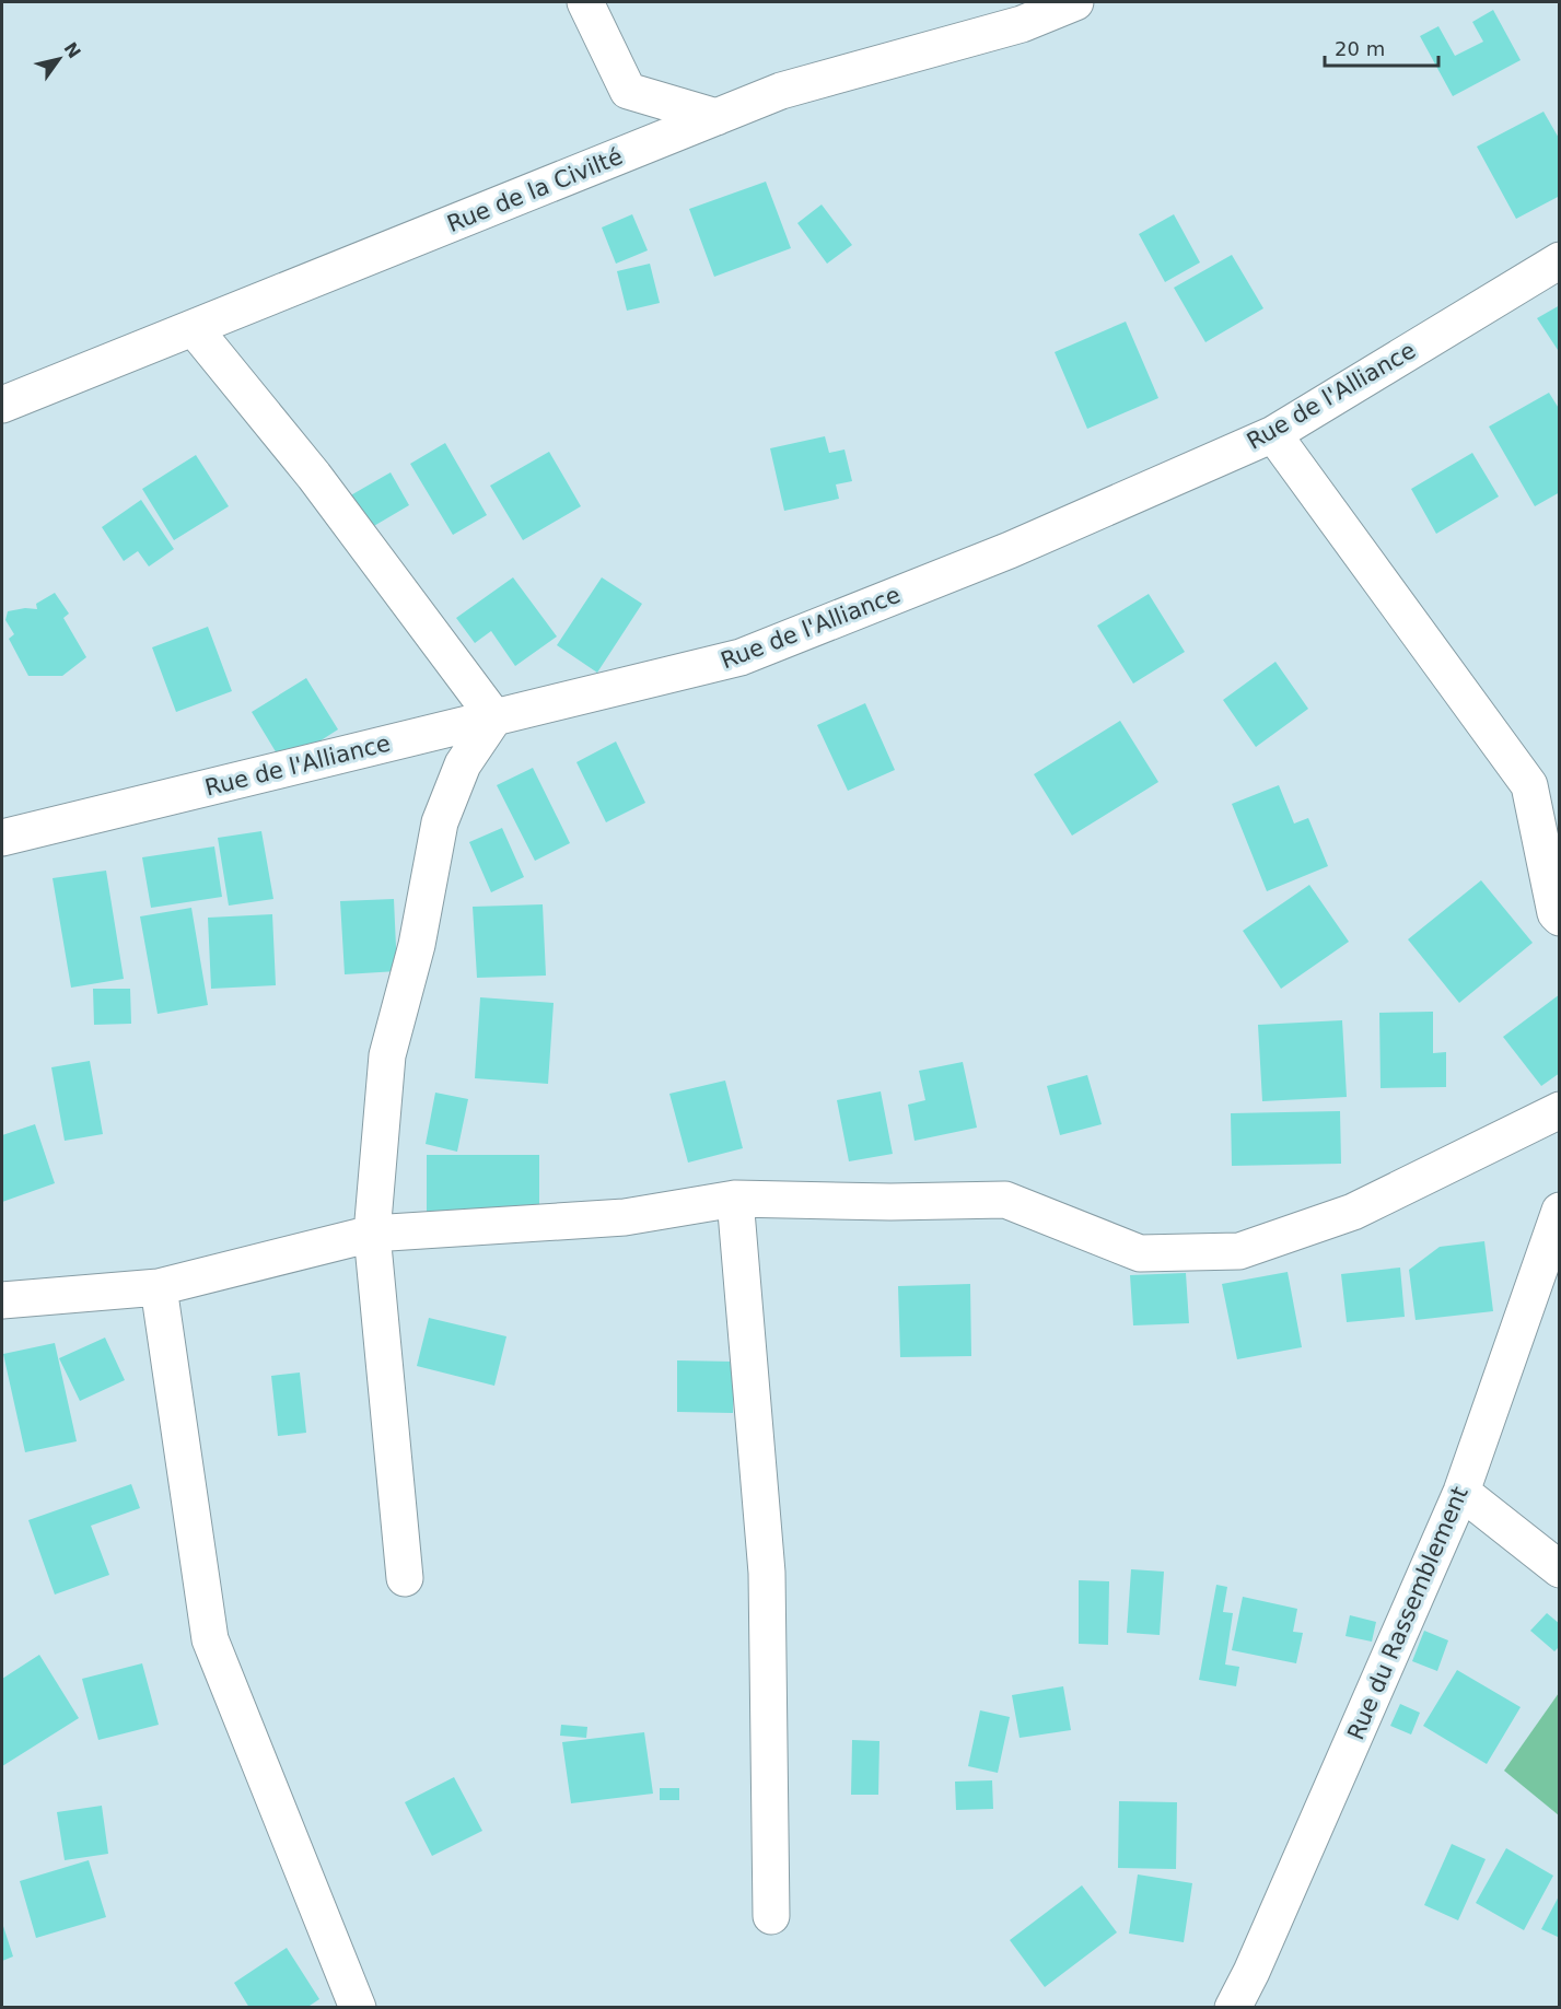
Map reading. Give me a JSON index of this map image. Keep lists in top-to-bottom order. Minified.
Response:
{"streets":{"street":["Rue de la Civilté","Rue de l'Alliance","Rue du Rassemblement"]},"scale_bar":"20 m","north":"top right"}
